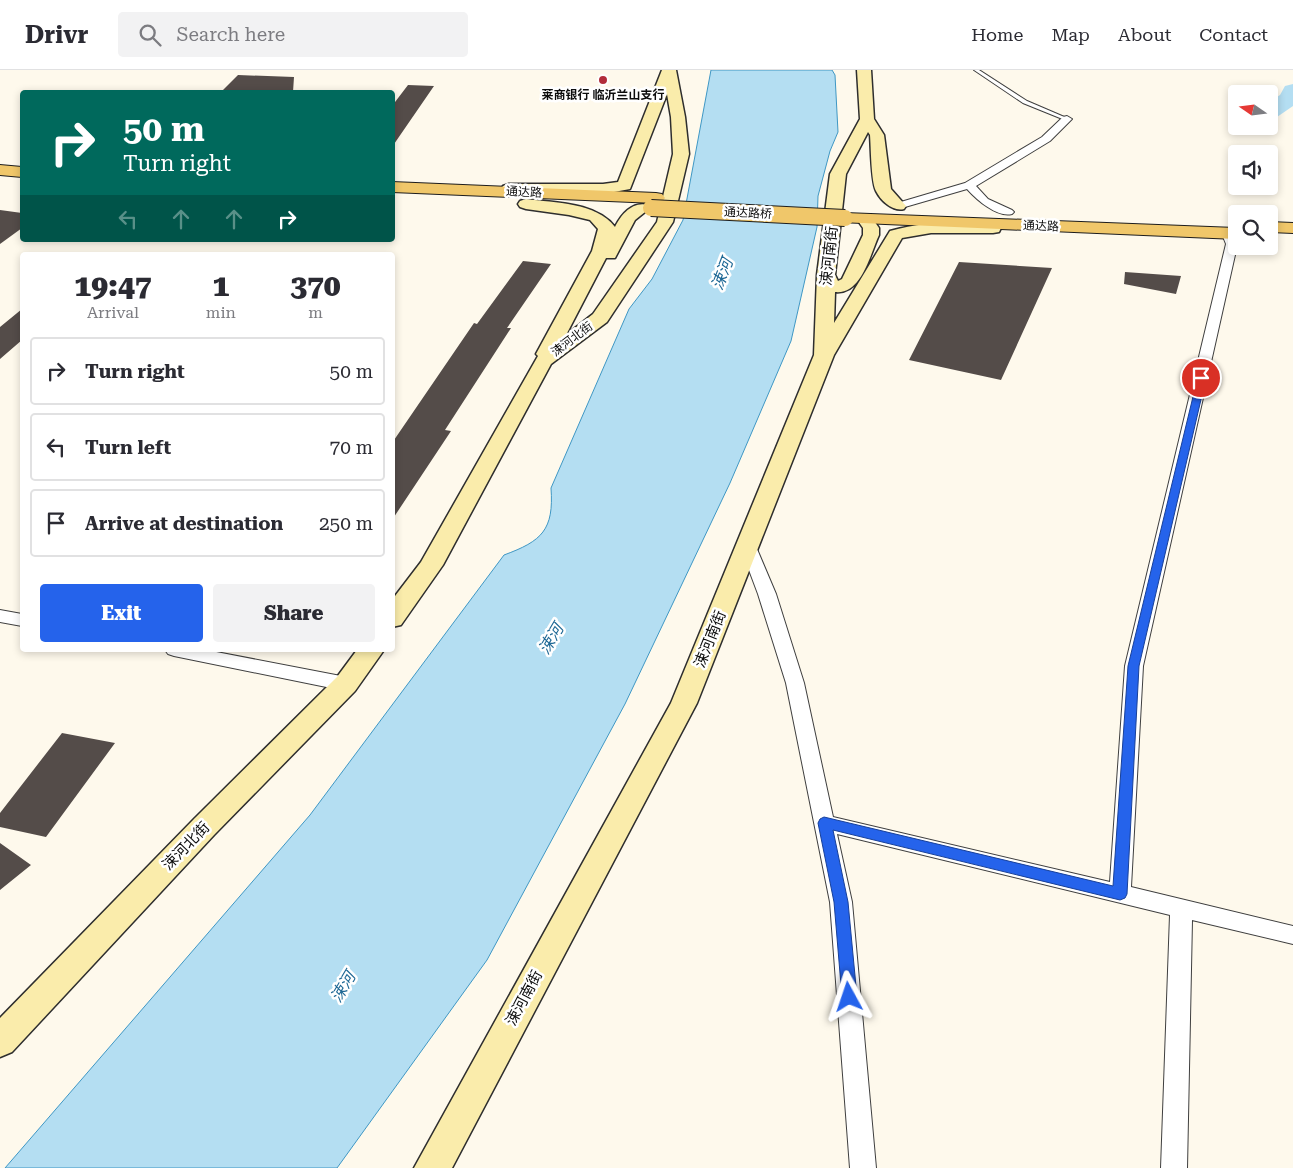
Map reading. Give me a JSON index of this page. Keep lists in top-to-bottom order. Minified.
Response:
{"streets":{"main road":["通达路","通达路桥","涑河南街","涑河北街"]},"crossings":[["通达路","通达路桥"]],"water":["涑河"],"places":["莱商银行 临沂兰山支行"],"north":"left","page":{"header":"Drivr","search":"Search here","nav":["Home","Map","About","Contact"],"turn":["50 m","Turn right"],"eta":["19:47","Arrival","1","min","370","m"],"list":[{"name":"Turn right","value":"50 m"},{"name":"Turn left","value":"70 m"},{"name":"Arrive at destination","value":"250 m"}],"buttons":["Exit","Share"]}}
